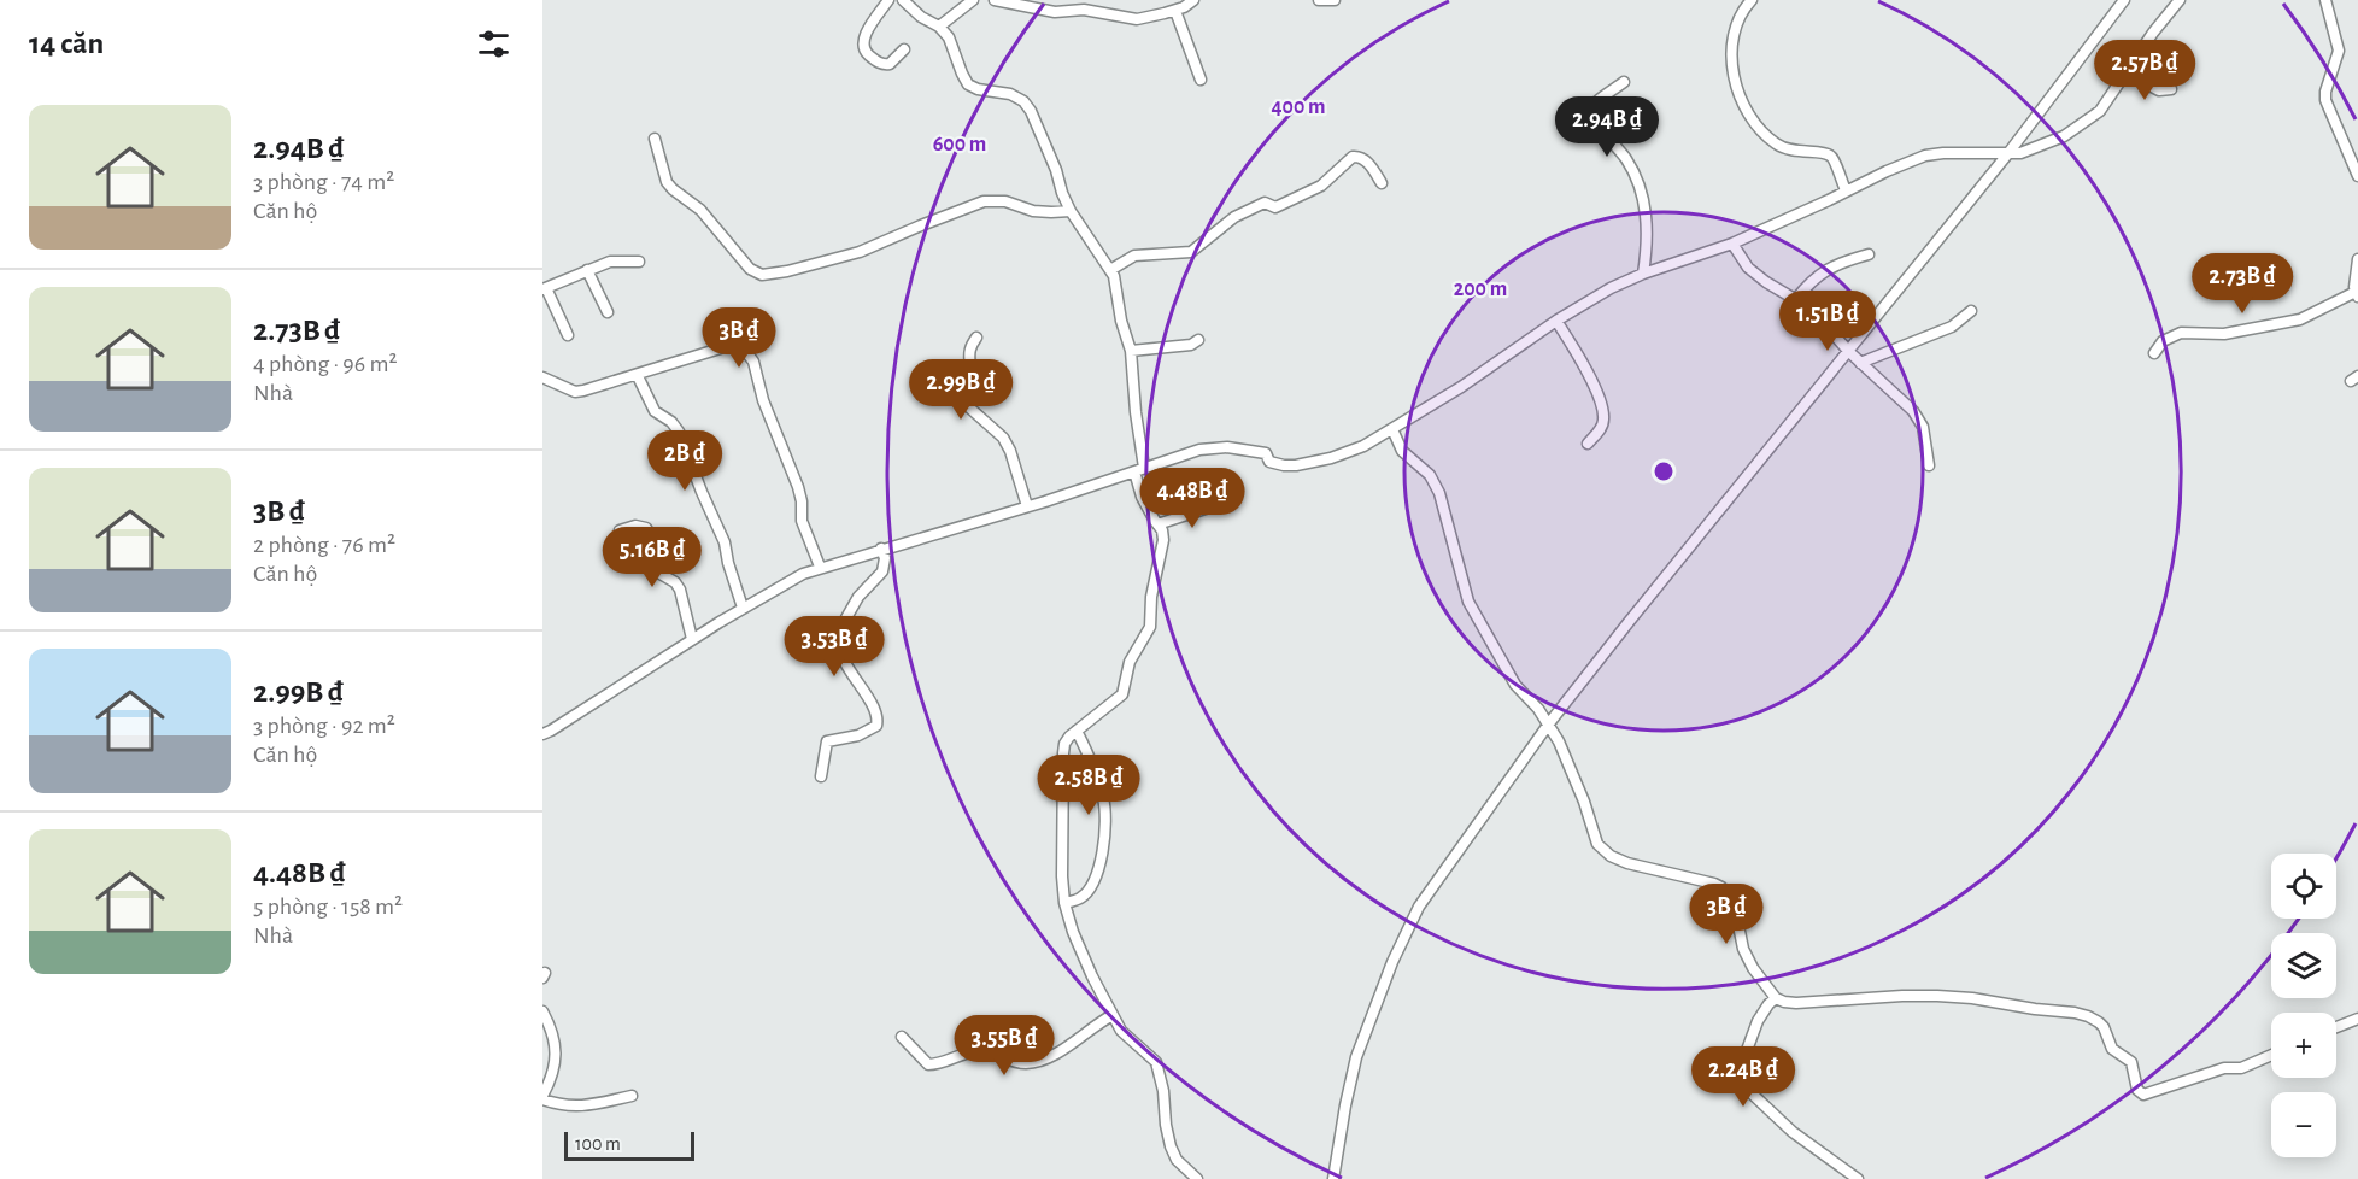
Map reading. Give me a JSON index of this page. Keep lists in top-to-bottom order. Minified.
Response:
{"scale_bar":"100 m","page":{"heading":"14 căn","price":["2.57B ₫","2.94B ₫","2.73B ₫","1.51B ₫","3B ₫","2.99B ₫","2B ₫","4.48B ₫","5.16B ₫","3.53B ₫","2.58B ₫","3B ₫","3.55B ₫","2.24B ₫"],"list":[{"name":"2.94B ₫","note":"3 phòng · 74 m² · Căn hộ"},{"name":"2.73B ₫","note":"4 phòng · 96 m² · Nhà"},{"name":"3B ₫","note":"2 phòng · 76 m² · Căn hộ"},{"name":"2.99B ₫","note":"3 phòng · 92 m² · Căn hộ"},{"name":"4.48B ₫","note":"5 phòng · 158 m² · Nhà"}],"map_buttons":["+","−"],"scale":"100 m"},"rings":["400 m","600 m","200 m"]}
